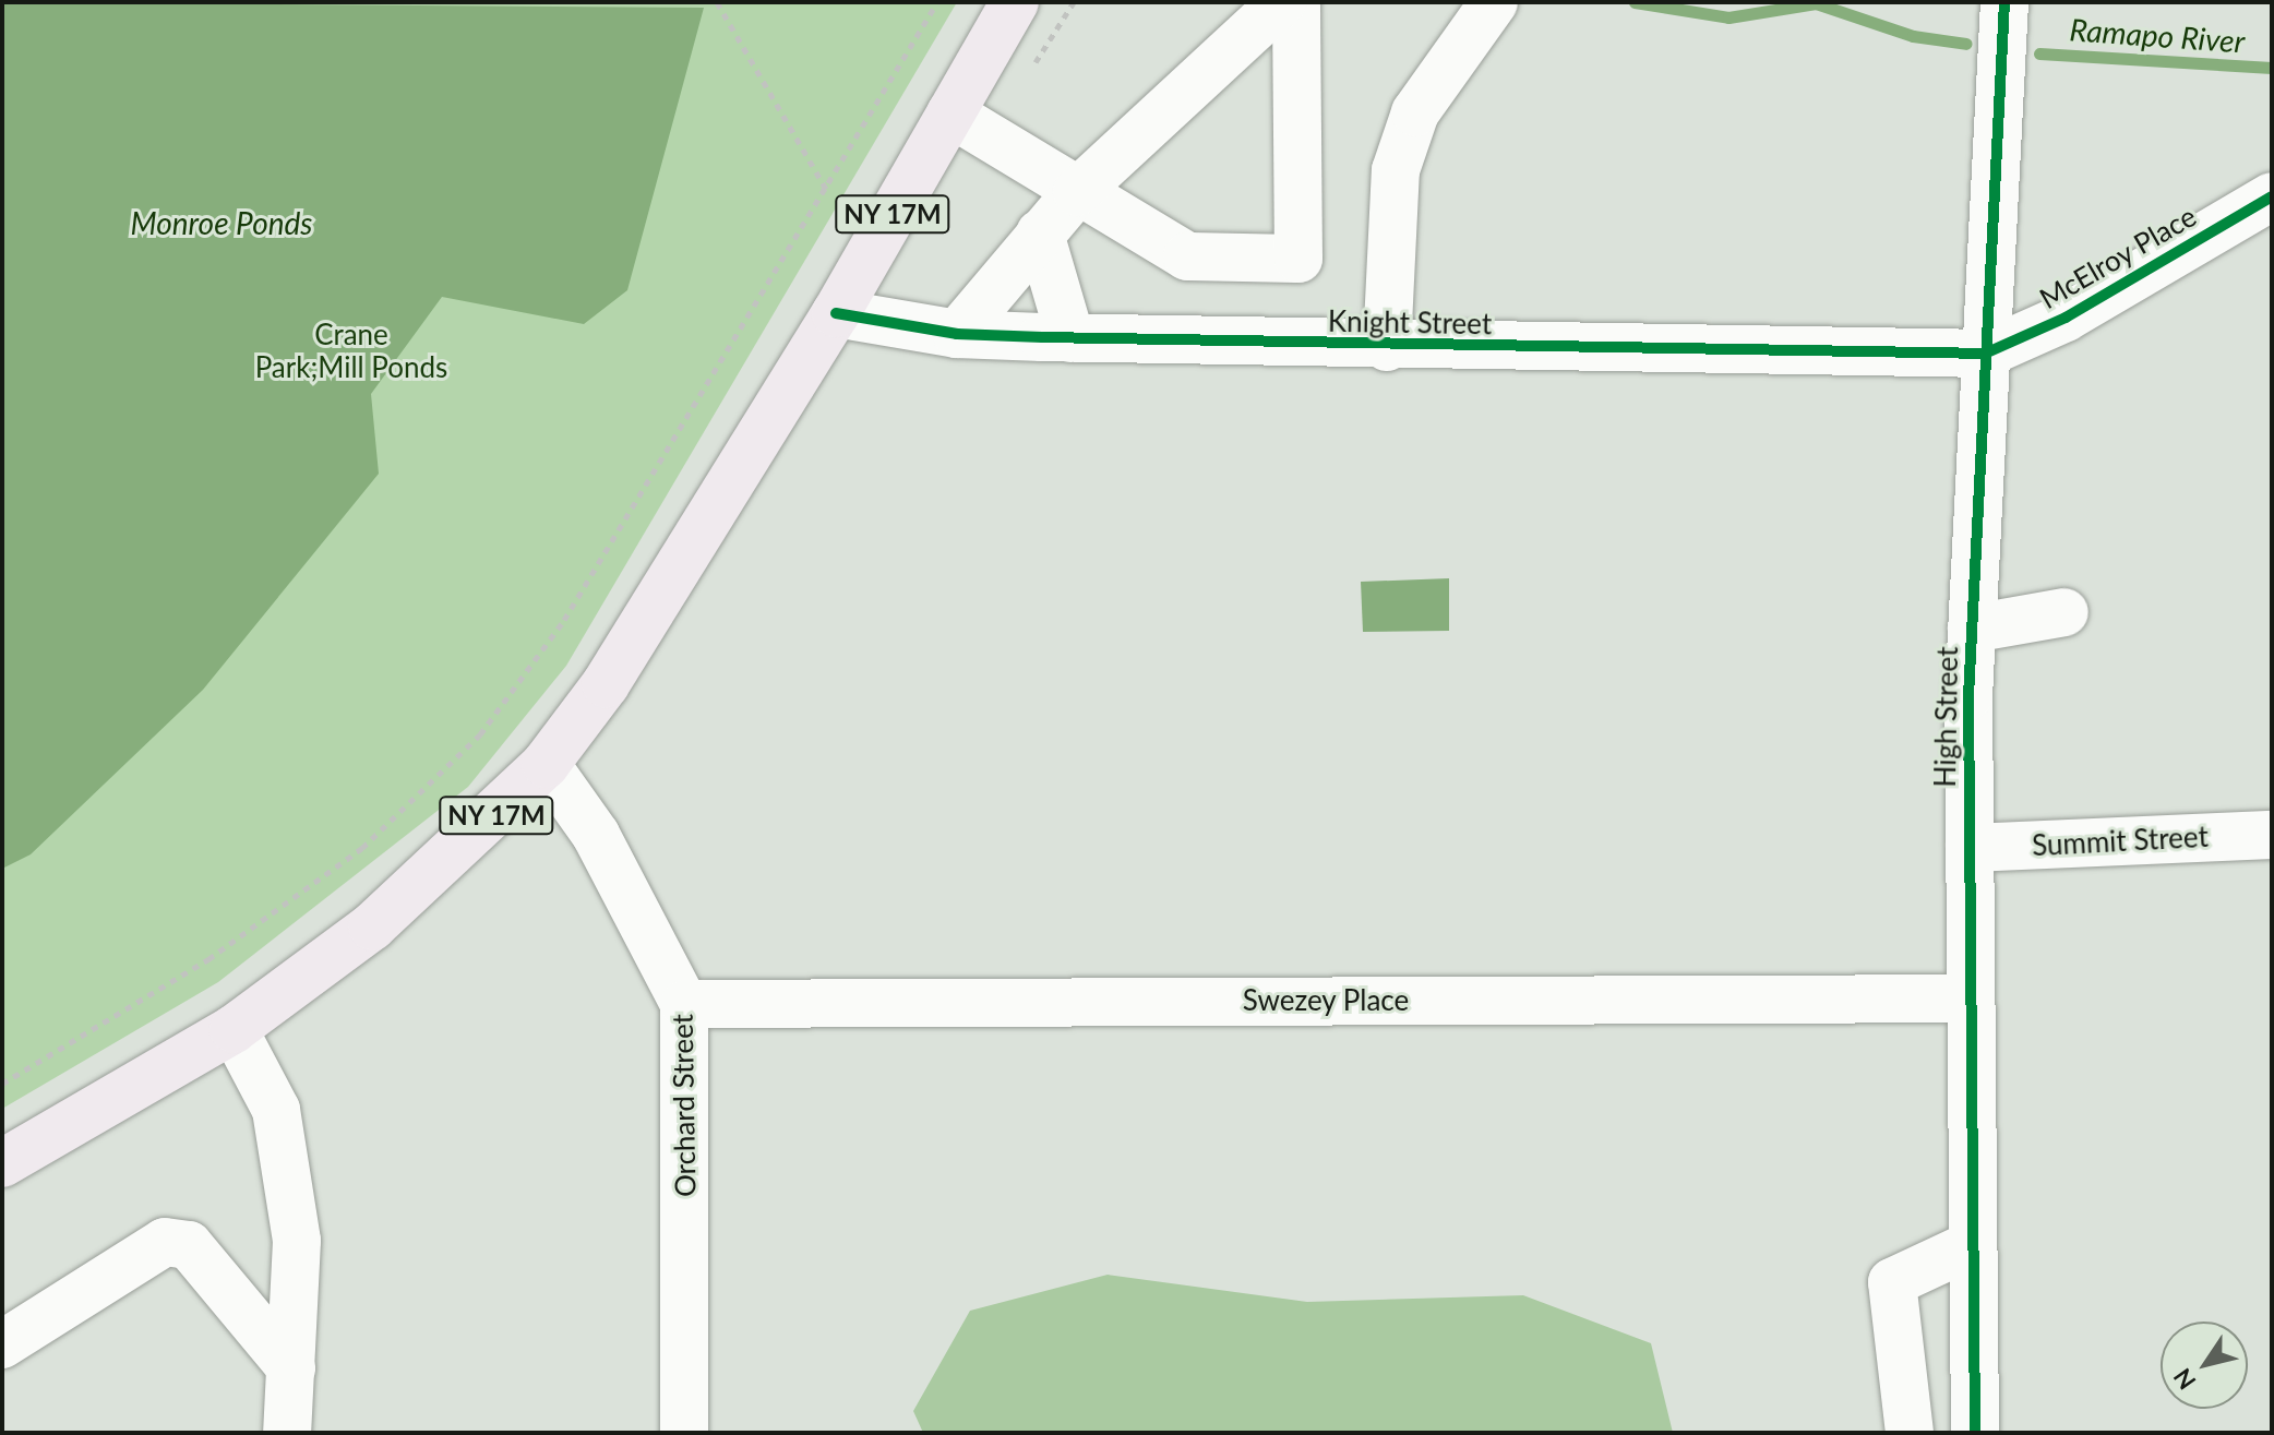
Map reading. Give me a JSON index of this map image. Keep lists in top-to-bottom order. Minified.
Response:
{"streets":{"main road":["NY 17M"],"street":["McElroy Place","Knight Street","High Street","Summit Street","Swezey Place","Orchard Street"]},"crossings":[["NY 17M","Knight Street"],["NY 17M","Orchard Street"],["McElroy Place","Knight Street"],["McElroy Place","High Street"],["Knight Street","High Street"],["High Street","Summit Street"],["High Street","Swezey Place"],["Swezey Place","Orchard Street"]],"water":["Ramapo River","Monroe Ponds"],"parks":["Crane Park;Mill Ponds"],"north":"bottom left"}
